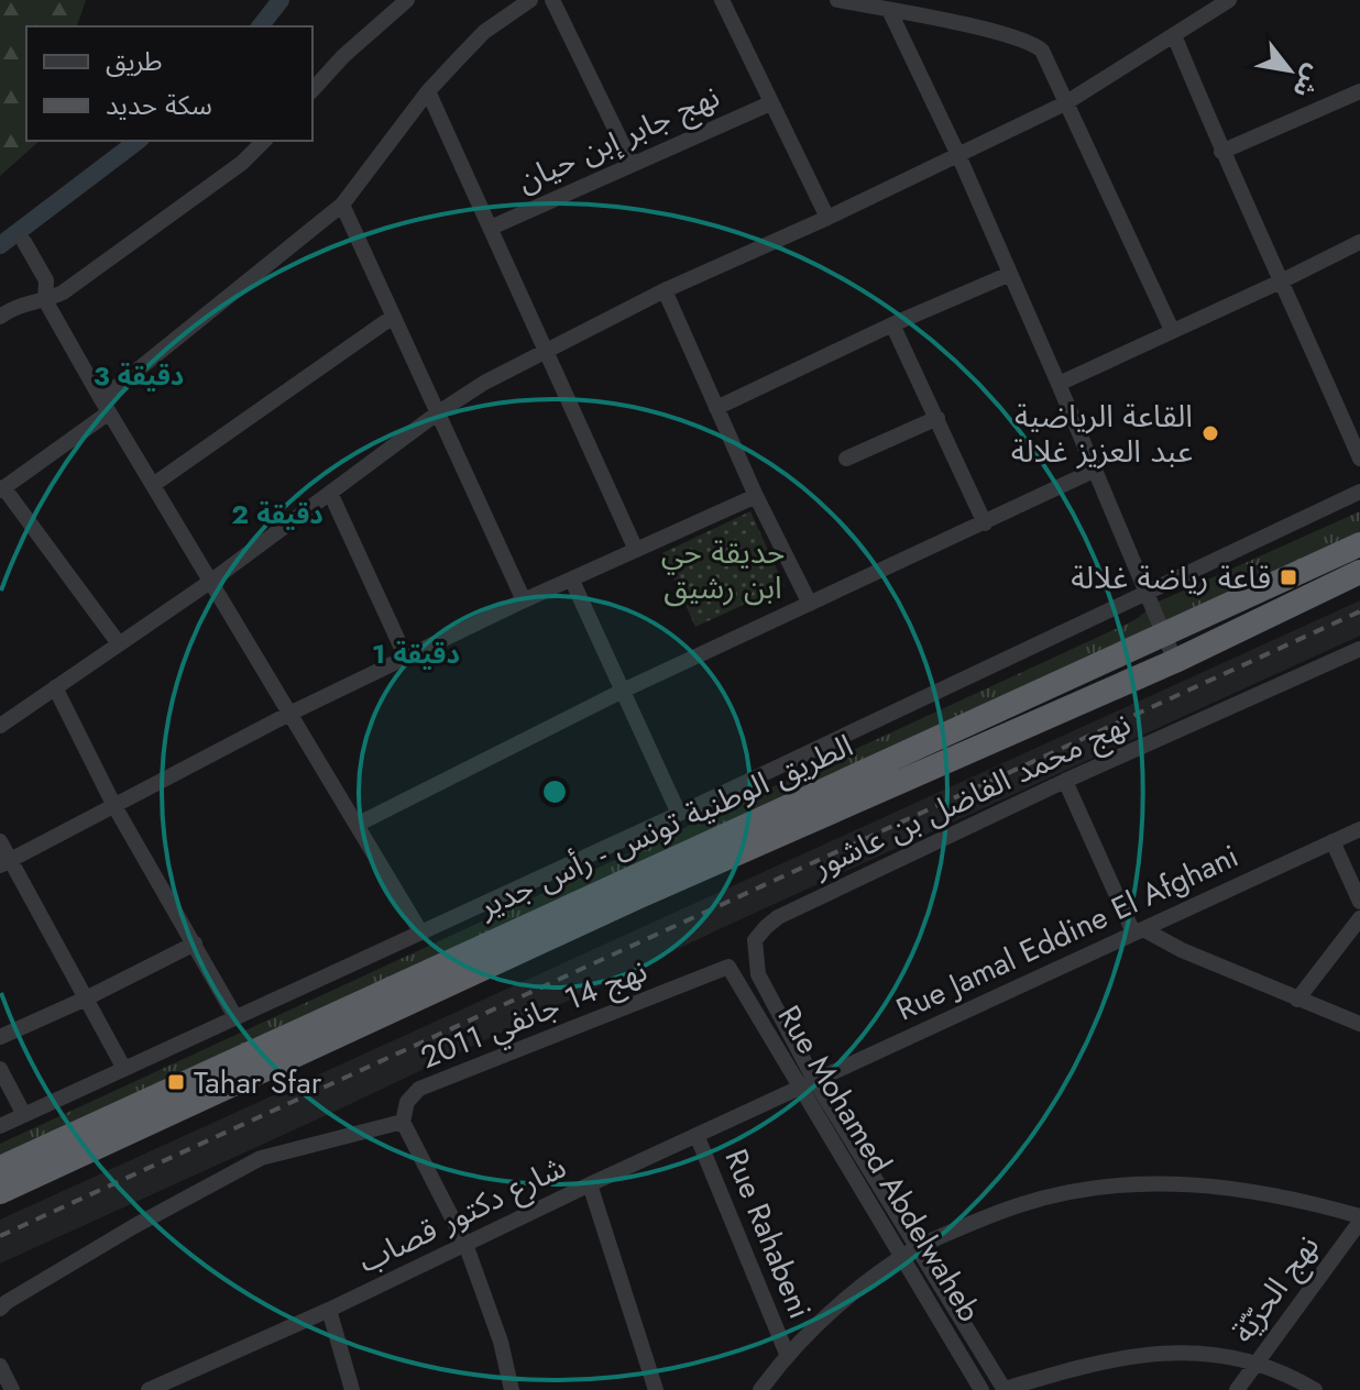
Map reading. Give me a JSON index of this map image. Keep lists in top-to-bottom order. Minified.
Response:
{"streets":{"highway":["الطريق الوطنية تونس - رأس جدير"],"street":["نهج جابر إبن حيان","نهج محمد الفاضل بن عاشور","Rue Jamal Eddine El Afghani","نهج 14 جانفي 2011","Rue Mohamed Abdelwaheb","شارع دكتور قصاب","Rue Rahabeni","نهج الحرّيّة"]},"crossings":[["نهج محمد الفاضل بن عاشور","Rue Jamal Eddine El Afghani"],["نهج محمد الفاضل بن عاشور","Rue Mohamed Abdelwaheb"],["نهج محمد الفاضل بن عاشور","شارع دكتور قصاب"],["Rue Jamal Eddine El Afghani","Rue Mohamed Abdelwaheb"],["Rue Jamal Eddine El Afghani","شارع دكتور قصاب"],["نهج 14 جانفي 2011","Rue Mohamed Abdelwaheb"],["Rue Mohamed Abdelwaheb","شارع دكتور قصاب"],["شارع دكتور قصاب","Rue Rahabeni"]],"parks":["حديقة حي ابن رشيق"],"places":{"other":["القاعة الرياضية عبد العزيز غلالة"],"transit":["قاعة رياضة غلالة","Tahar Sfar"]},"legend":["طريق","سكة حديد"],"north":"bottom right","rings":["3 دقيقة","2 دقيقة","1 دقيقة"]}
